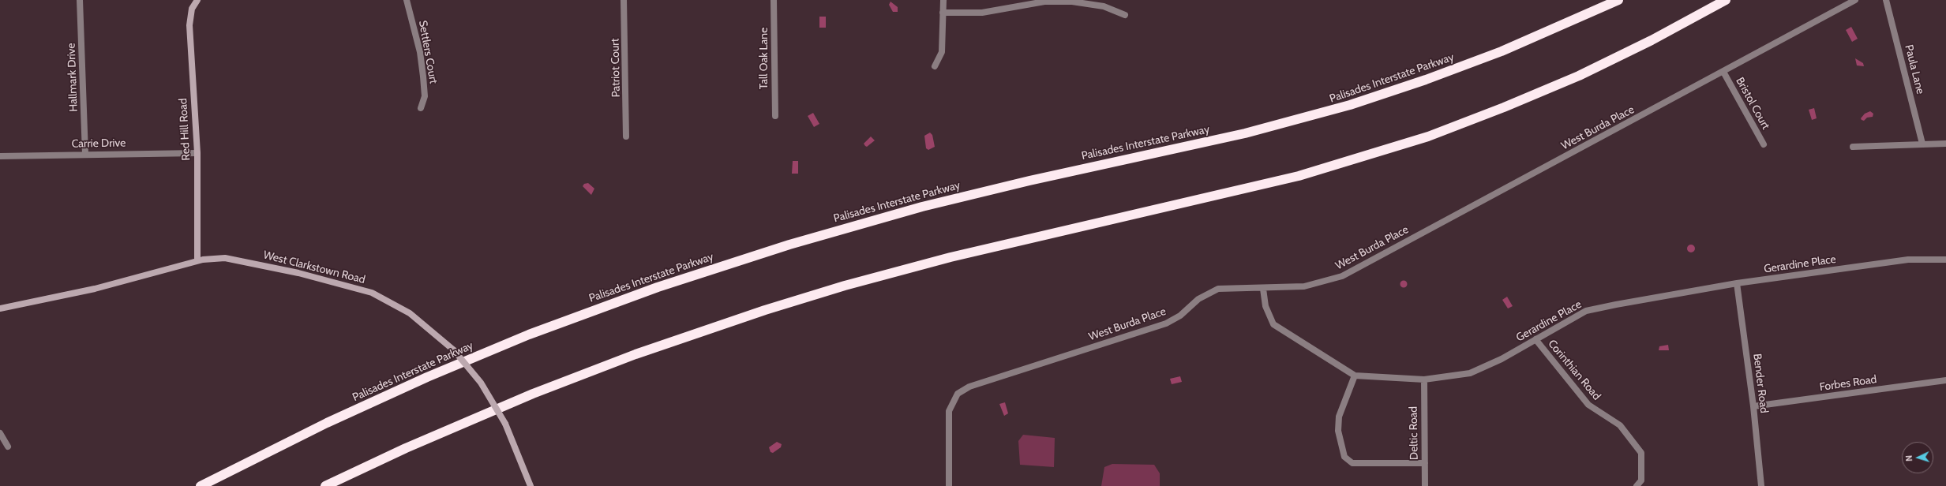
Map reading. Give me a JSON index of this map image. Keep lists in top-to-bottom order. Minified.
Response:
{"streets":{"highway":["Palisades Interstate Parkway"],"street":["Settlers Court","Tall Oak Lane","Patriot Court","Paula Lane","Hallmark Drive","Bristol Court","West Burda Place","Red Hill Road","Carrie Drive","Gerardine Place","West Clarkstown Road","Corinthian Road","Bender Road","Forbes Road","Deltic Road"]},"crossings":[["Hallmark Drive","Carrie Drive"],["Bristol Court","West Burda Place"],["West Burda Place","Gerardine Place"],["Red Hill Road","Carrie Drive"],["Red Hill Road","West Clarkstown Road"],["Gerardine Place","Corinthian Road"],["Gerardine Place","Bender Road"],["Gerardine Place","Deltic Road"],["Bender Road","Forbes Road"]],"north":"left"}
